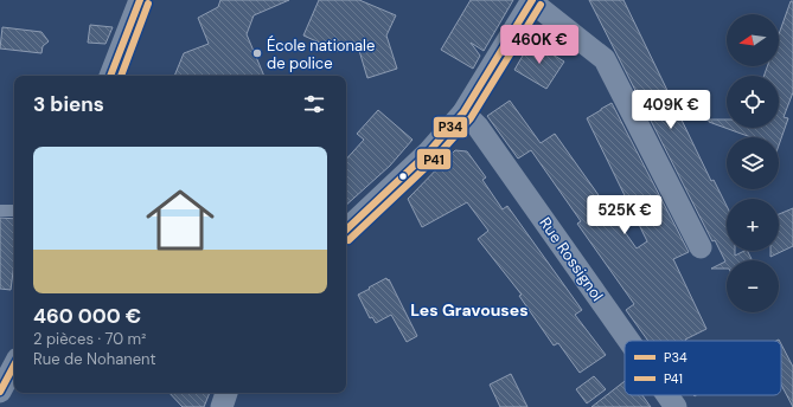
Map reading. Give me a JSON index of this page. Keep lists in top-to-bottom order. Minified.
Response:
{"streets":{"street":["Rue Rossignol"]},"districts":["Les Gravouses"],"places":["École nationale de police"],"lines":["transit line P34","transit line P41"],"legend":["P34","P41"],"north":"left","page":{"map_buttons":["+","−"],"price":["460K €","409K €","525K €"],"heading":"3 biens","list":[{"name":"460 000 €","note":"2 pièces · 70 m² · Rue de Nohanent"}]}}
